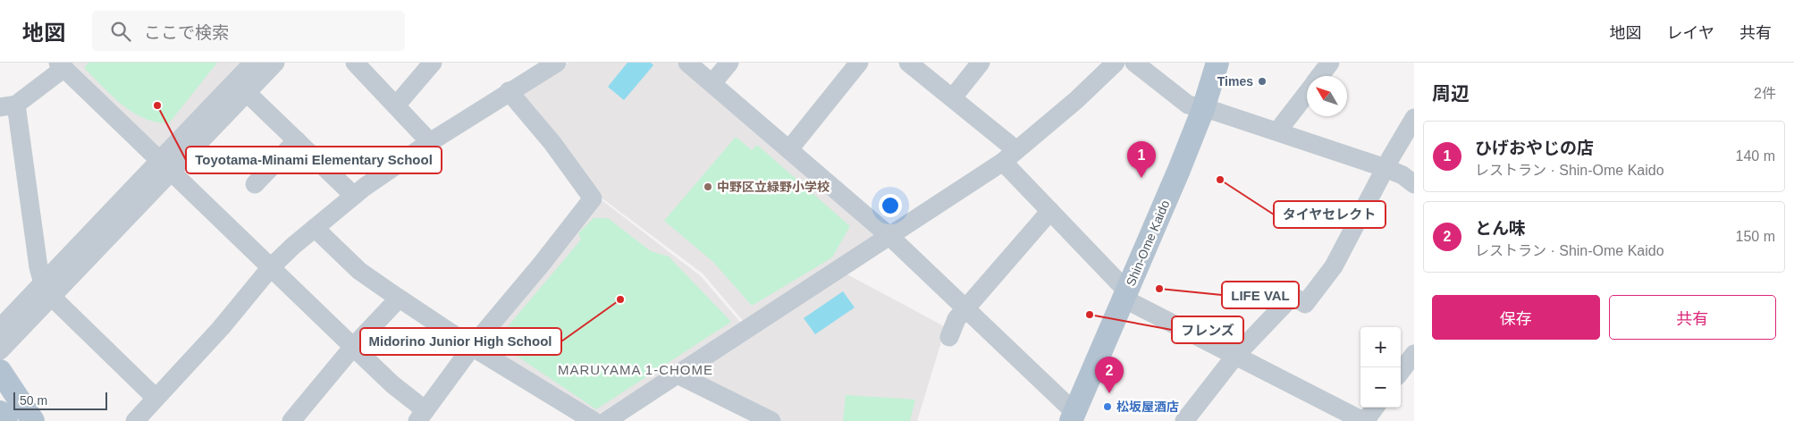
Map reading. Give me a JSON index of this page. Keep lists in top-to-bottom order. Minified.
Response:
{"streets":{"main road":["Shin-Ome Kaido"]},"districts":["MARUYAMA 1-CHOME"],"places":["Times","Toyotama-Minami Elementary School","タイヤセレクト","中野区立緑野小学校","LIFE VAL","Midorino Junior High School","フレンズ","松坂屋酒店"],"scale_bar":"50 m","north":"top left","page":{"header":"地図","search":"ここで検索","nav":["地図","レイヤ","共有"],"heading":["周辺","2件"],"list":[{"mark":"1","name":"ひげおやじの店","note":"レストラン · Shin-Ome Kaido","value":"140 m"},{"mark":"2","name":"とん味","note":"レストラン · Shin-Ome Kaido","value":"150 m"}],"pins":["1","2"],"buttons":["保存","共有"],"map_buttons":["+","−"],"scale":"50 m"}}
